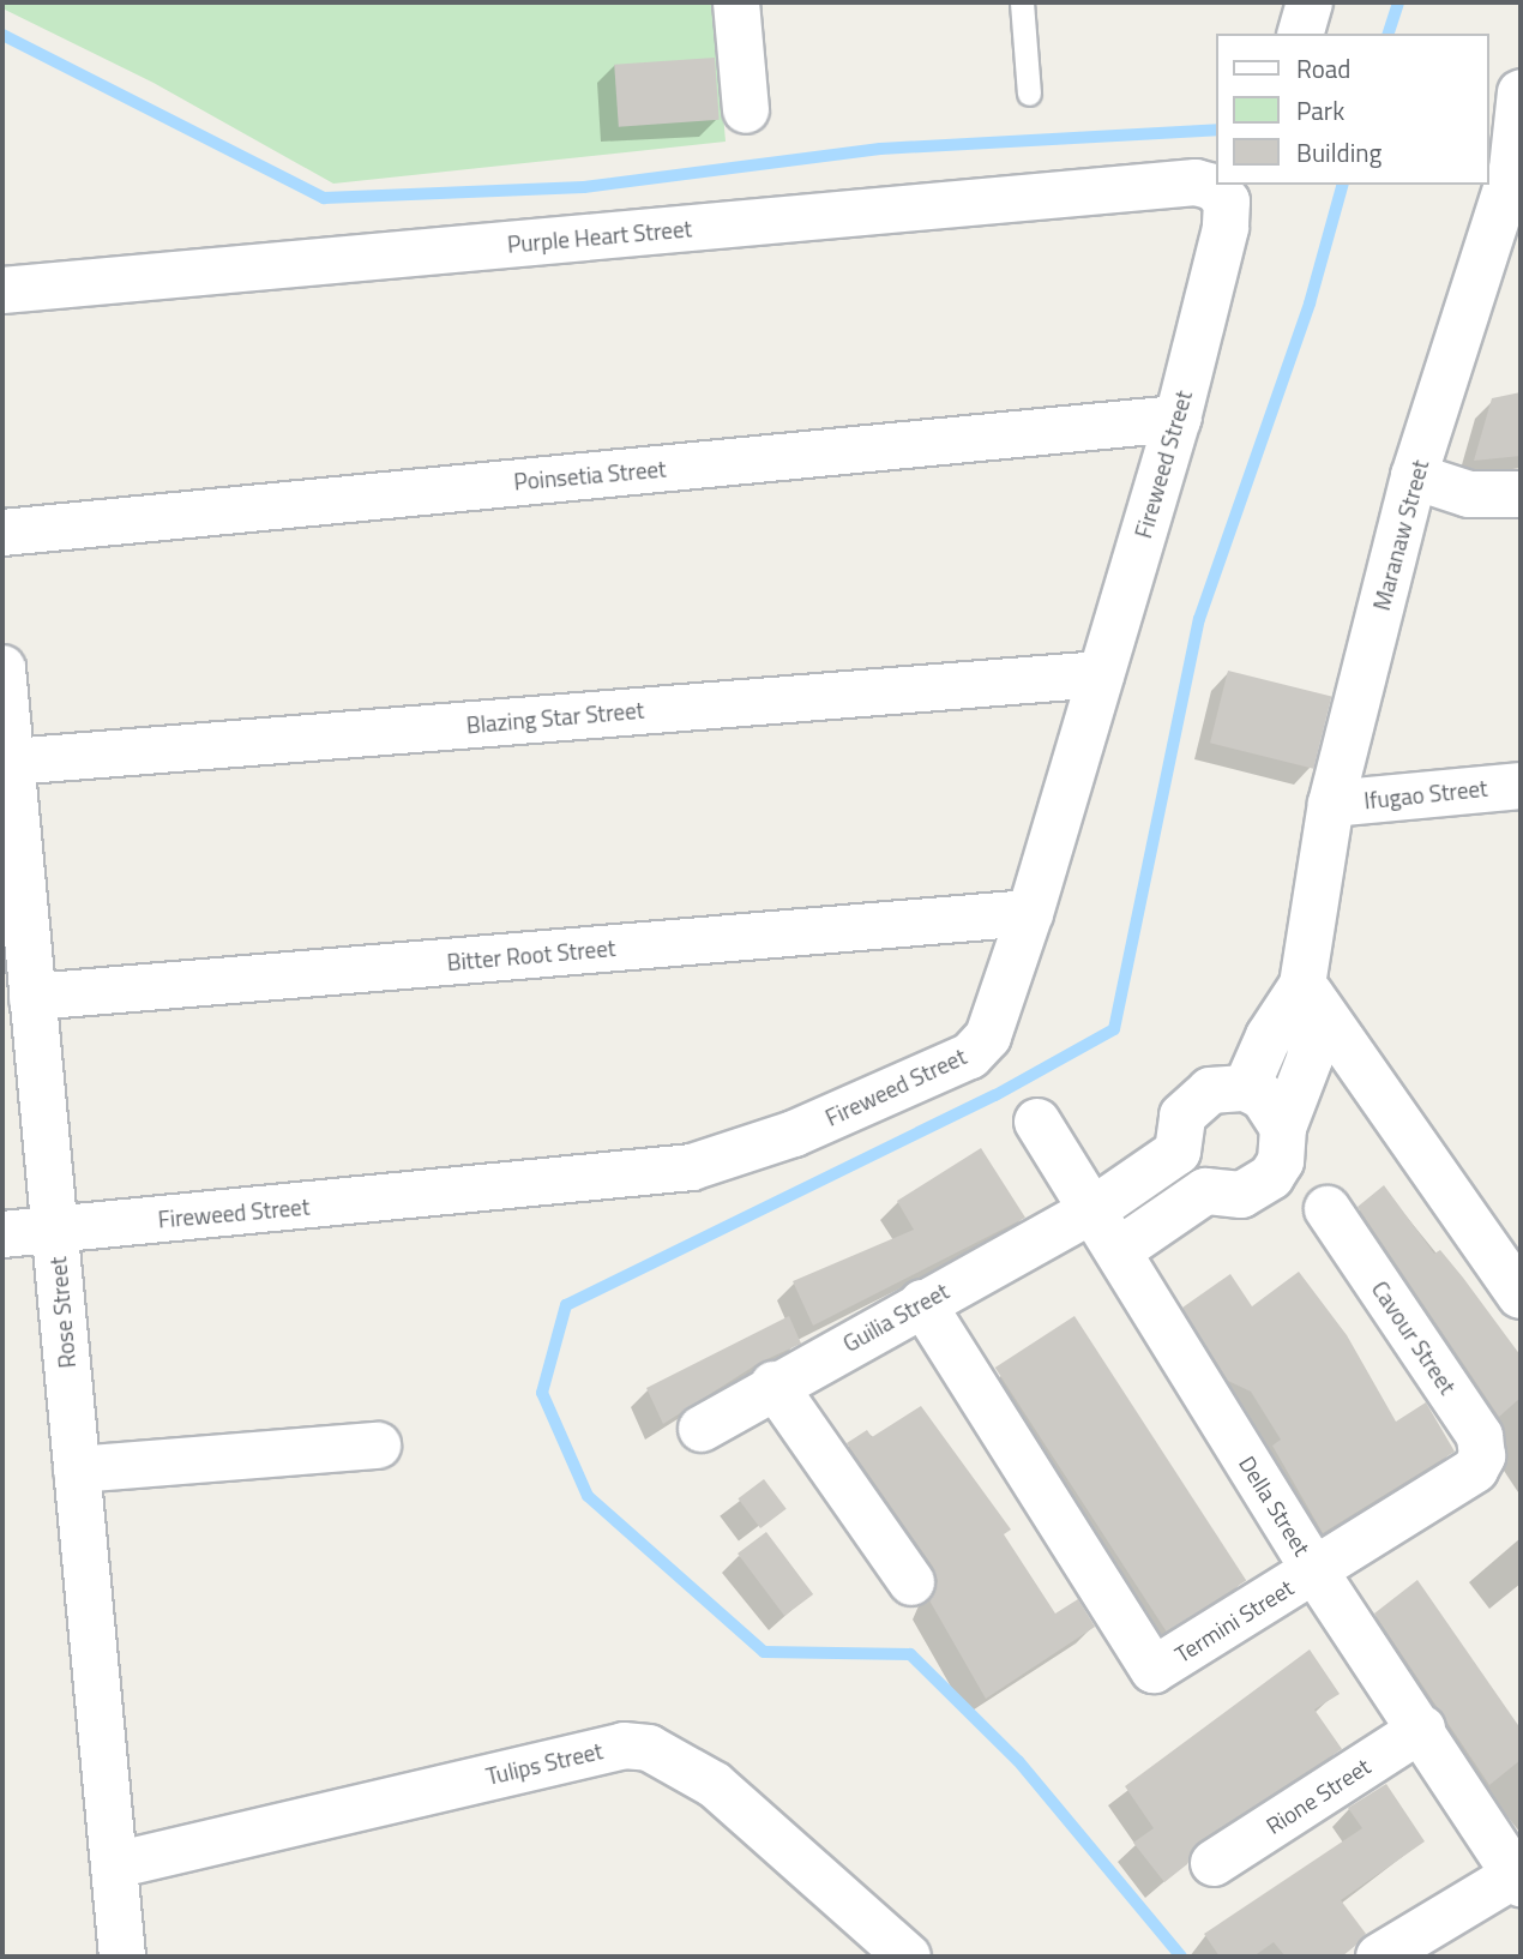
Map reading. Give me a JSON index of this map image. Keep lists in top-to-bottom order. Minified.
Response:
{"streets":{"street":["Purple Heart Street","Fireweed Street","Poinsetia Street","Maranaw Street","Blazing Star Street","Ifugao Street","Bitter Root Street","Rose Street","Guilia Street","Cavour Street","Della Street","Termini Street","Tulips Street","Rione Street"]},"crossings":[["Purple Heart Street","Fireweed Street"],["Fireweed Street","Poinsetia Street"],["Fireweed Street","Blazing Star Street"],["Fireweed Street","Bitter Root Street"],["Fireweed Street","Rose Street"],["Maranaw Street","Ifugao Street"],["Maranaw Street","Della Street"],["Blazing Star Street","Rose Street"],["Bitter Root Street","Rose Street"],["Rose Street","Tulips Street"],["Guilia Street","Della Street"],["Guilia Street","Termini Street"],["Cavour Street","Termini Street"],["Della Street","Termini Street"],["Della Street","Rione Street"]],"legend":["Road","Park","Building"]}
